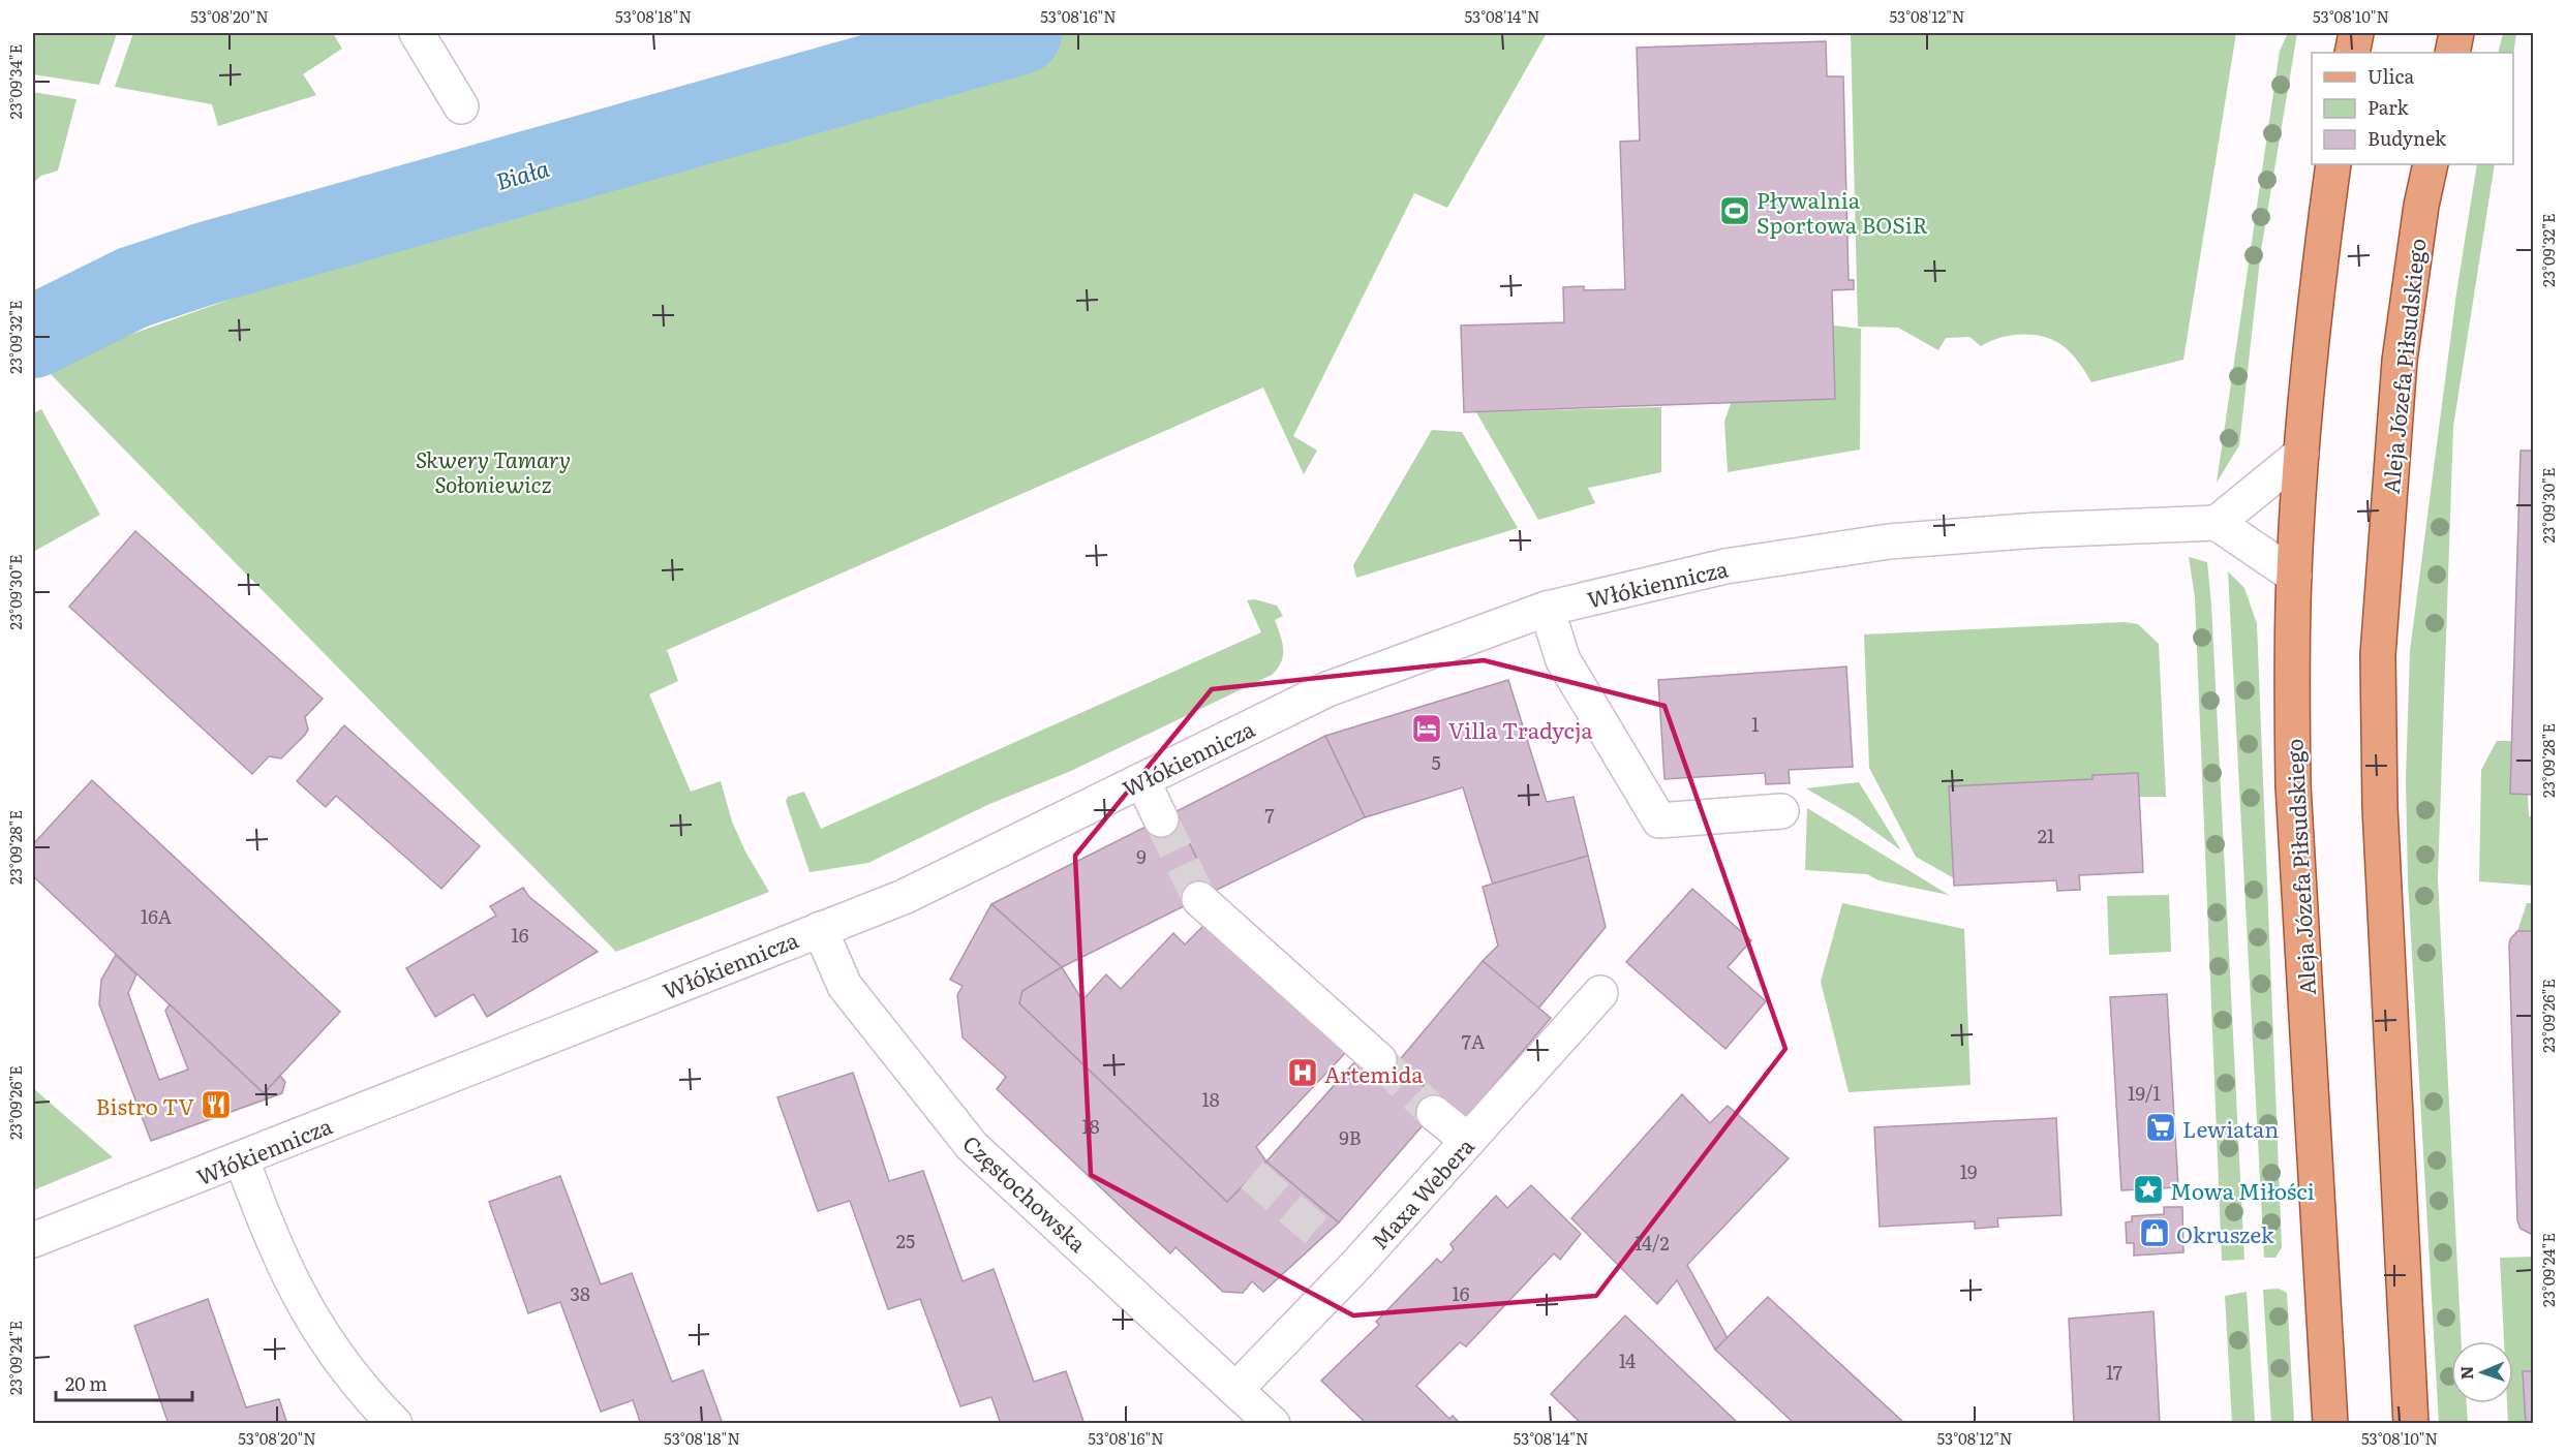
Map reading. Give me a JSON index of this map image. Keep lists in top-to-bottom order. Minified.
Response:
{"streets":{"main road":["Aleja Józefa Piłsudskiego"],"street":["Włókiennicza","Częstochowska","Maxa Webera"]},"crossings":[["Włókiennicza","Częstochowska"],["Częstochowska","Maxa Webera"]],"water":["Biała"],"parks":["Skwery Tamary Sołoniewicz"],"places":{"sports":["Pływalnia Sportowa BOSiR"],"hotel":["Villa Tradycja"],"hospital":["Artemida"],"restaurant":["Bistro TV"],"supermarket":["Lewiatan"],"place":["Mowa Miłości"],"shop":["Okruszek"]},"house_numbers":["1","5","7","21","9","16A","16","7A","19/1","18","18","9B","19","25","14/2","38","16","14","17"],"legend":["Ulica","Park","Budynek"],"scale_bar":"20 m","north":"left","coordinates":["53°08'20\"N","53°08'18\"N","53°08'16\"N","53°08'14\"N","53°08'12\"N","53°08'10\"N","23°09'34\"E","23°09'32\"E","23°09'30\"E","23°09'28\"E","23°09'26\"E","23°09'24\"E"]}
